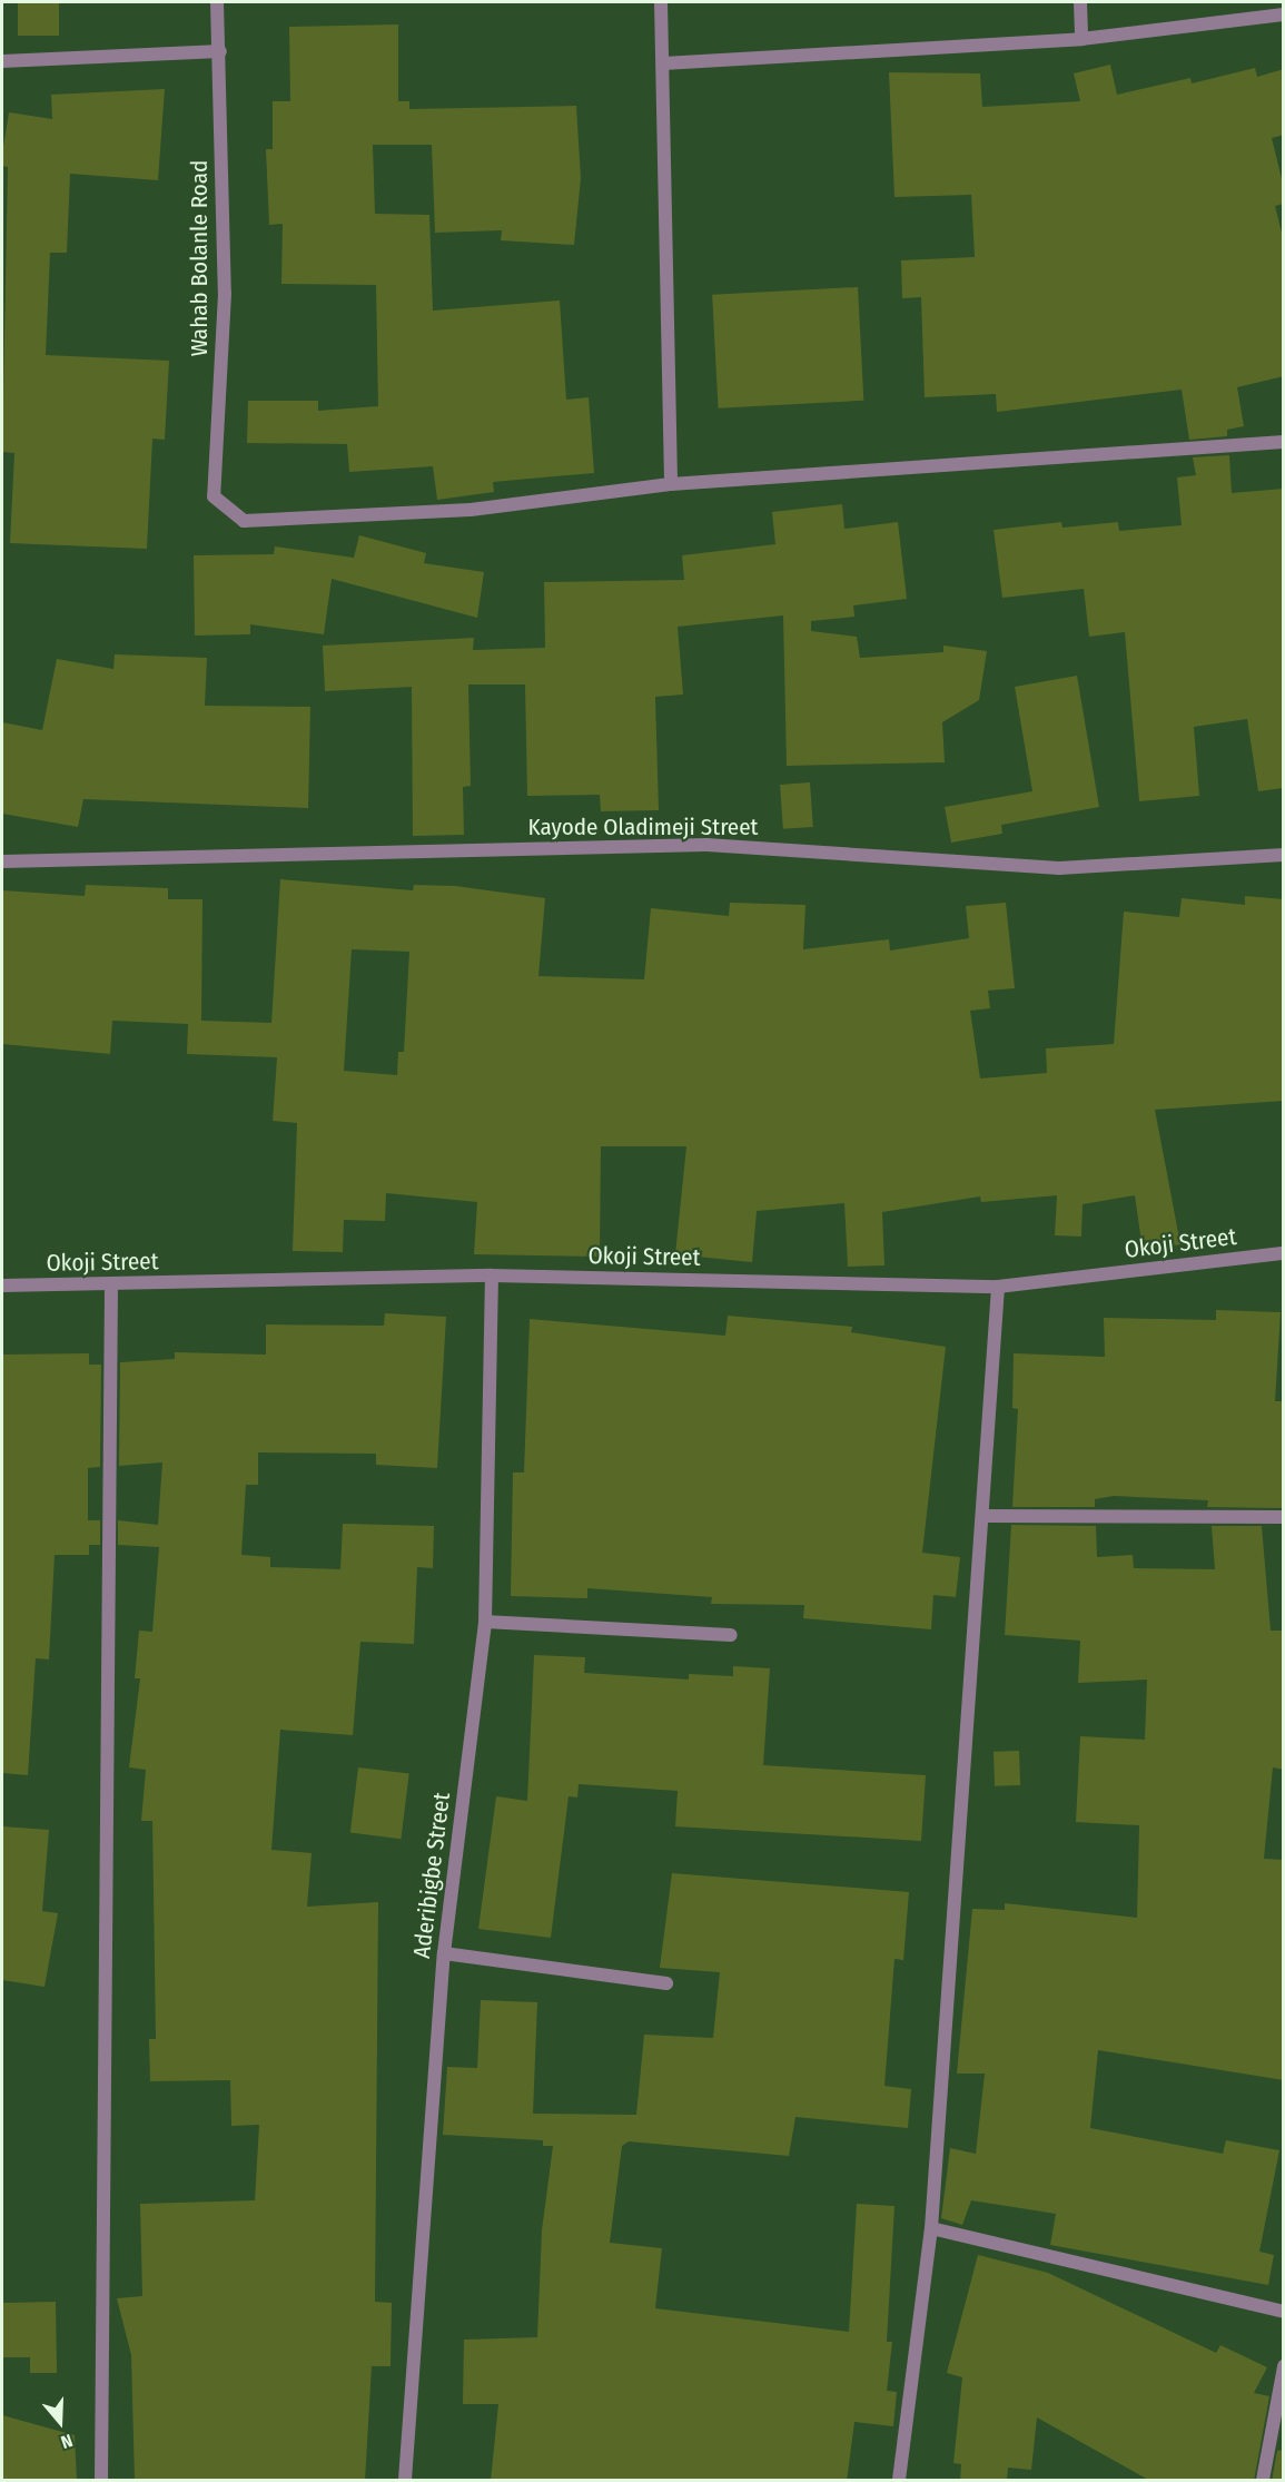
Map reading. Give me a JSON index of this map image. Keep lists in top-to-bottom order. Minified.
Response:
{"streets":{"street":["Wahab Bolanle Road","Kayode Oladimeji Street","Okoji Street","Aderibigbe Street"]},"crossings":[["Okoji Street","Aderibigbe Street"]],"north":"bottom"}
